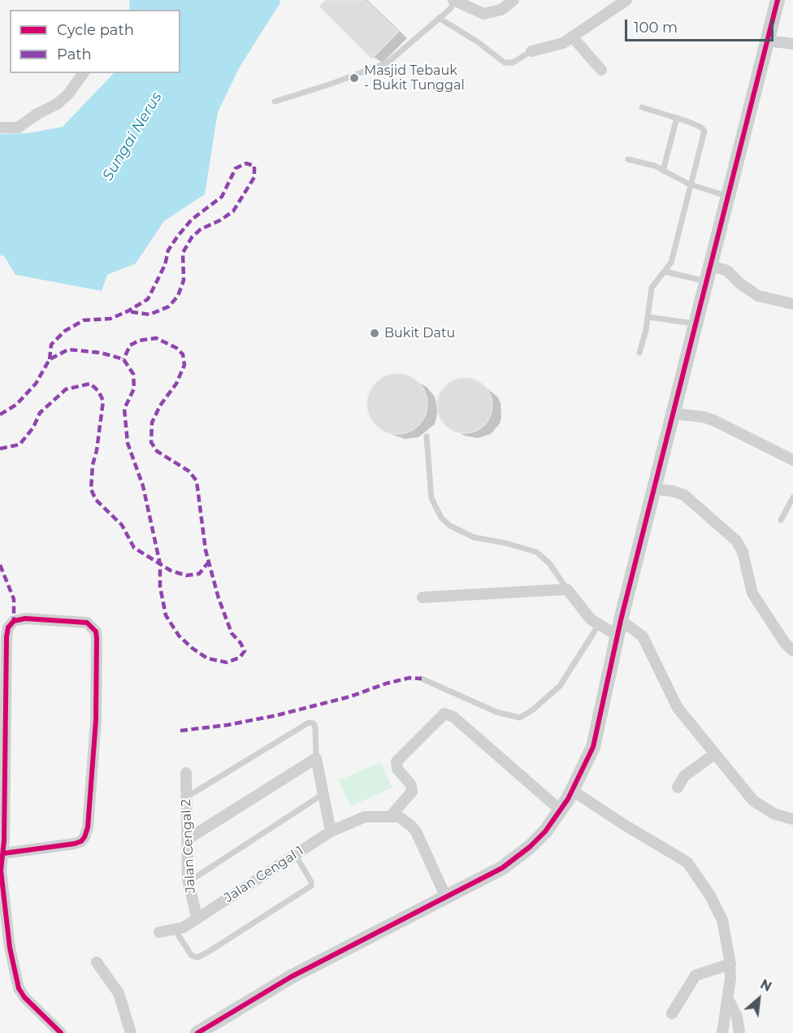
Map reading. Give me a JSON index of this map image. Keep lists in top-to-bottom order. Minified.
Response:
{"streets":{"street":["Jalan Cengal 2","Jalan Cengal 1"]},"crossings":[["Jalan Cengal 2","Jalan Cengal 1"]],"water":["Sungai Nerus"],"places":["Masjid Tebauk - Bukit Tunggal","Bukit Datu"],"legend":["Cycle path","Path"],"scale_bar":"100 m","north":"top right"}
